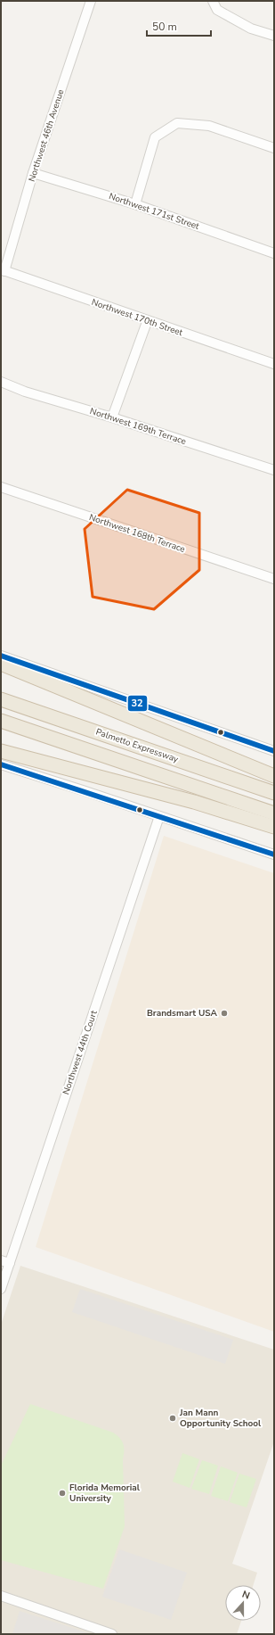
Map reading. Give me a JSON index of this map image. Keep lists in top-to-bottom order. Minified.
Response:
{"streets":{"highway":["Palmetto Expressway"],"street":["Northwest 46th Avenue","Northwest 171st Street","Northwest 170th Street","Northwest 169th Terrace","Northwest 168th Terrace","Northwest 44th Court"]},"crossings":[["Northwest 46th Avenue","Northwest 171st Street"],["Northwest 46th Avenue","Northwest 170th Street"]],"places":["Brandsmart USA","Jan Mann Opportunity School","Florida Memorial University"],"lines":["transit line 32"],"scale_bar":"50 m","north":"top"}
